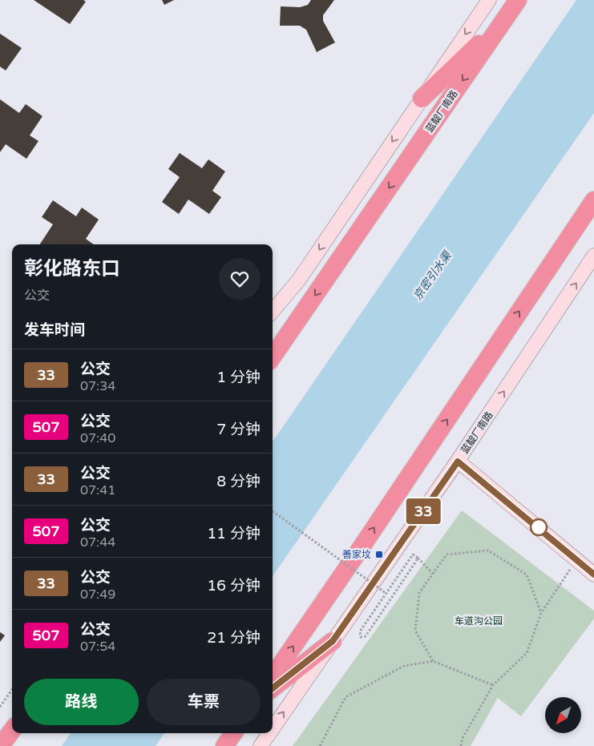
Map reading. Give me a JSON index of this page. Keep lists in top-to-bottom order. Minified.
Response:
{"streets":{"highway":["蓝靛厂南路"]},"water":["京密引水渠"],"parks":["车道沟公园"],"places":{"transit":["善家坟"]},"lines":["bus line 33"],"north":"bottom left","page":{"on_map":"33","heading":[["彰化路东口","公交"],"发车时间"],"list":[{"mark":"33","name":"公交","note":"07:34","value":"1 分钟"},{"mark":"507","name":"公交","note":"07:40","value":"7 分钟"},{"mark":"33","name":"公交","note":"07:41","value":"8 分钟"},{"mark":"507","name":"公交","note":"07:44","value":"11 分钟"},{"mark":"33","name":"公交","note":"07:49","value":"16 分钟"},{"mark":"507","name":"公交","note":"07:54","value":"21 分钟"}],"buttons":["路线","车票"]}}
